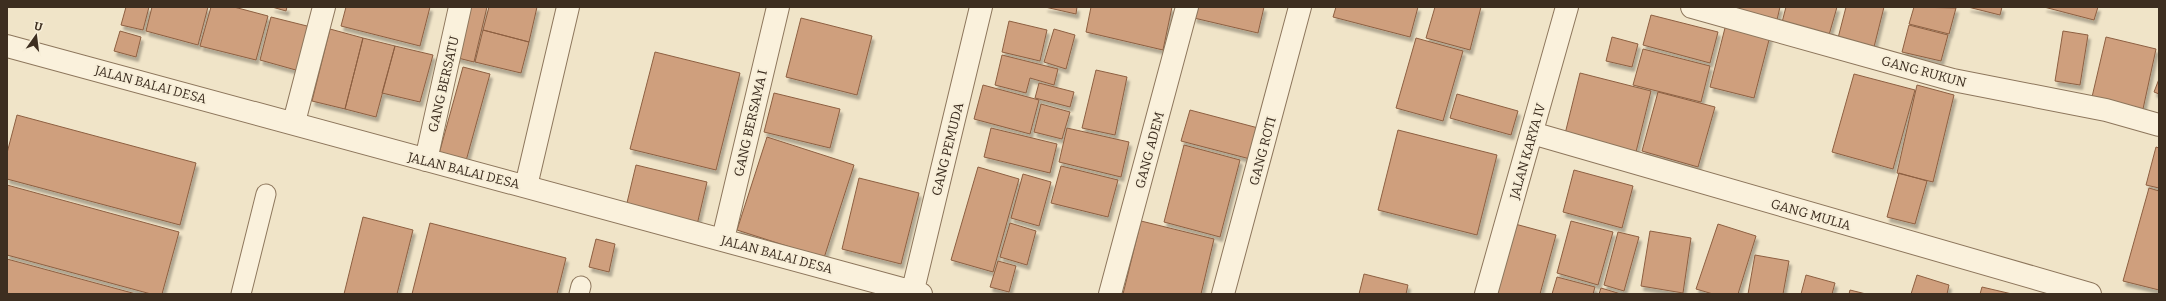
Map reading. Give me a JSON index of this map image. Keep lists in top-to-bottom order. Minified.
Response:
{"streets":{"street":["GANG RUKUN","JALAN BALAI DESA","GANG BERSATU","GANG BERSAMA I","GANG PEMUDA","GANG ADEM","GANG ROTI","JALAN KARYA IV","GANG MULIA"]},"crossings":[["JALAN BALAI DESA","GANG BERSATU"],["JALAN BALAI DESA","GANG BERSAMA I"],["JALAN BALAI DESA","GANG PEMUDA"],["JALAN KARYA IV","GANG MULIA"]],"north":"top"}
